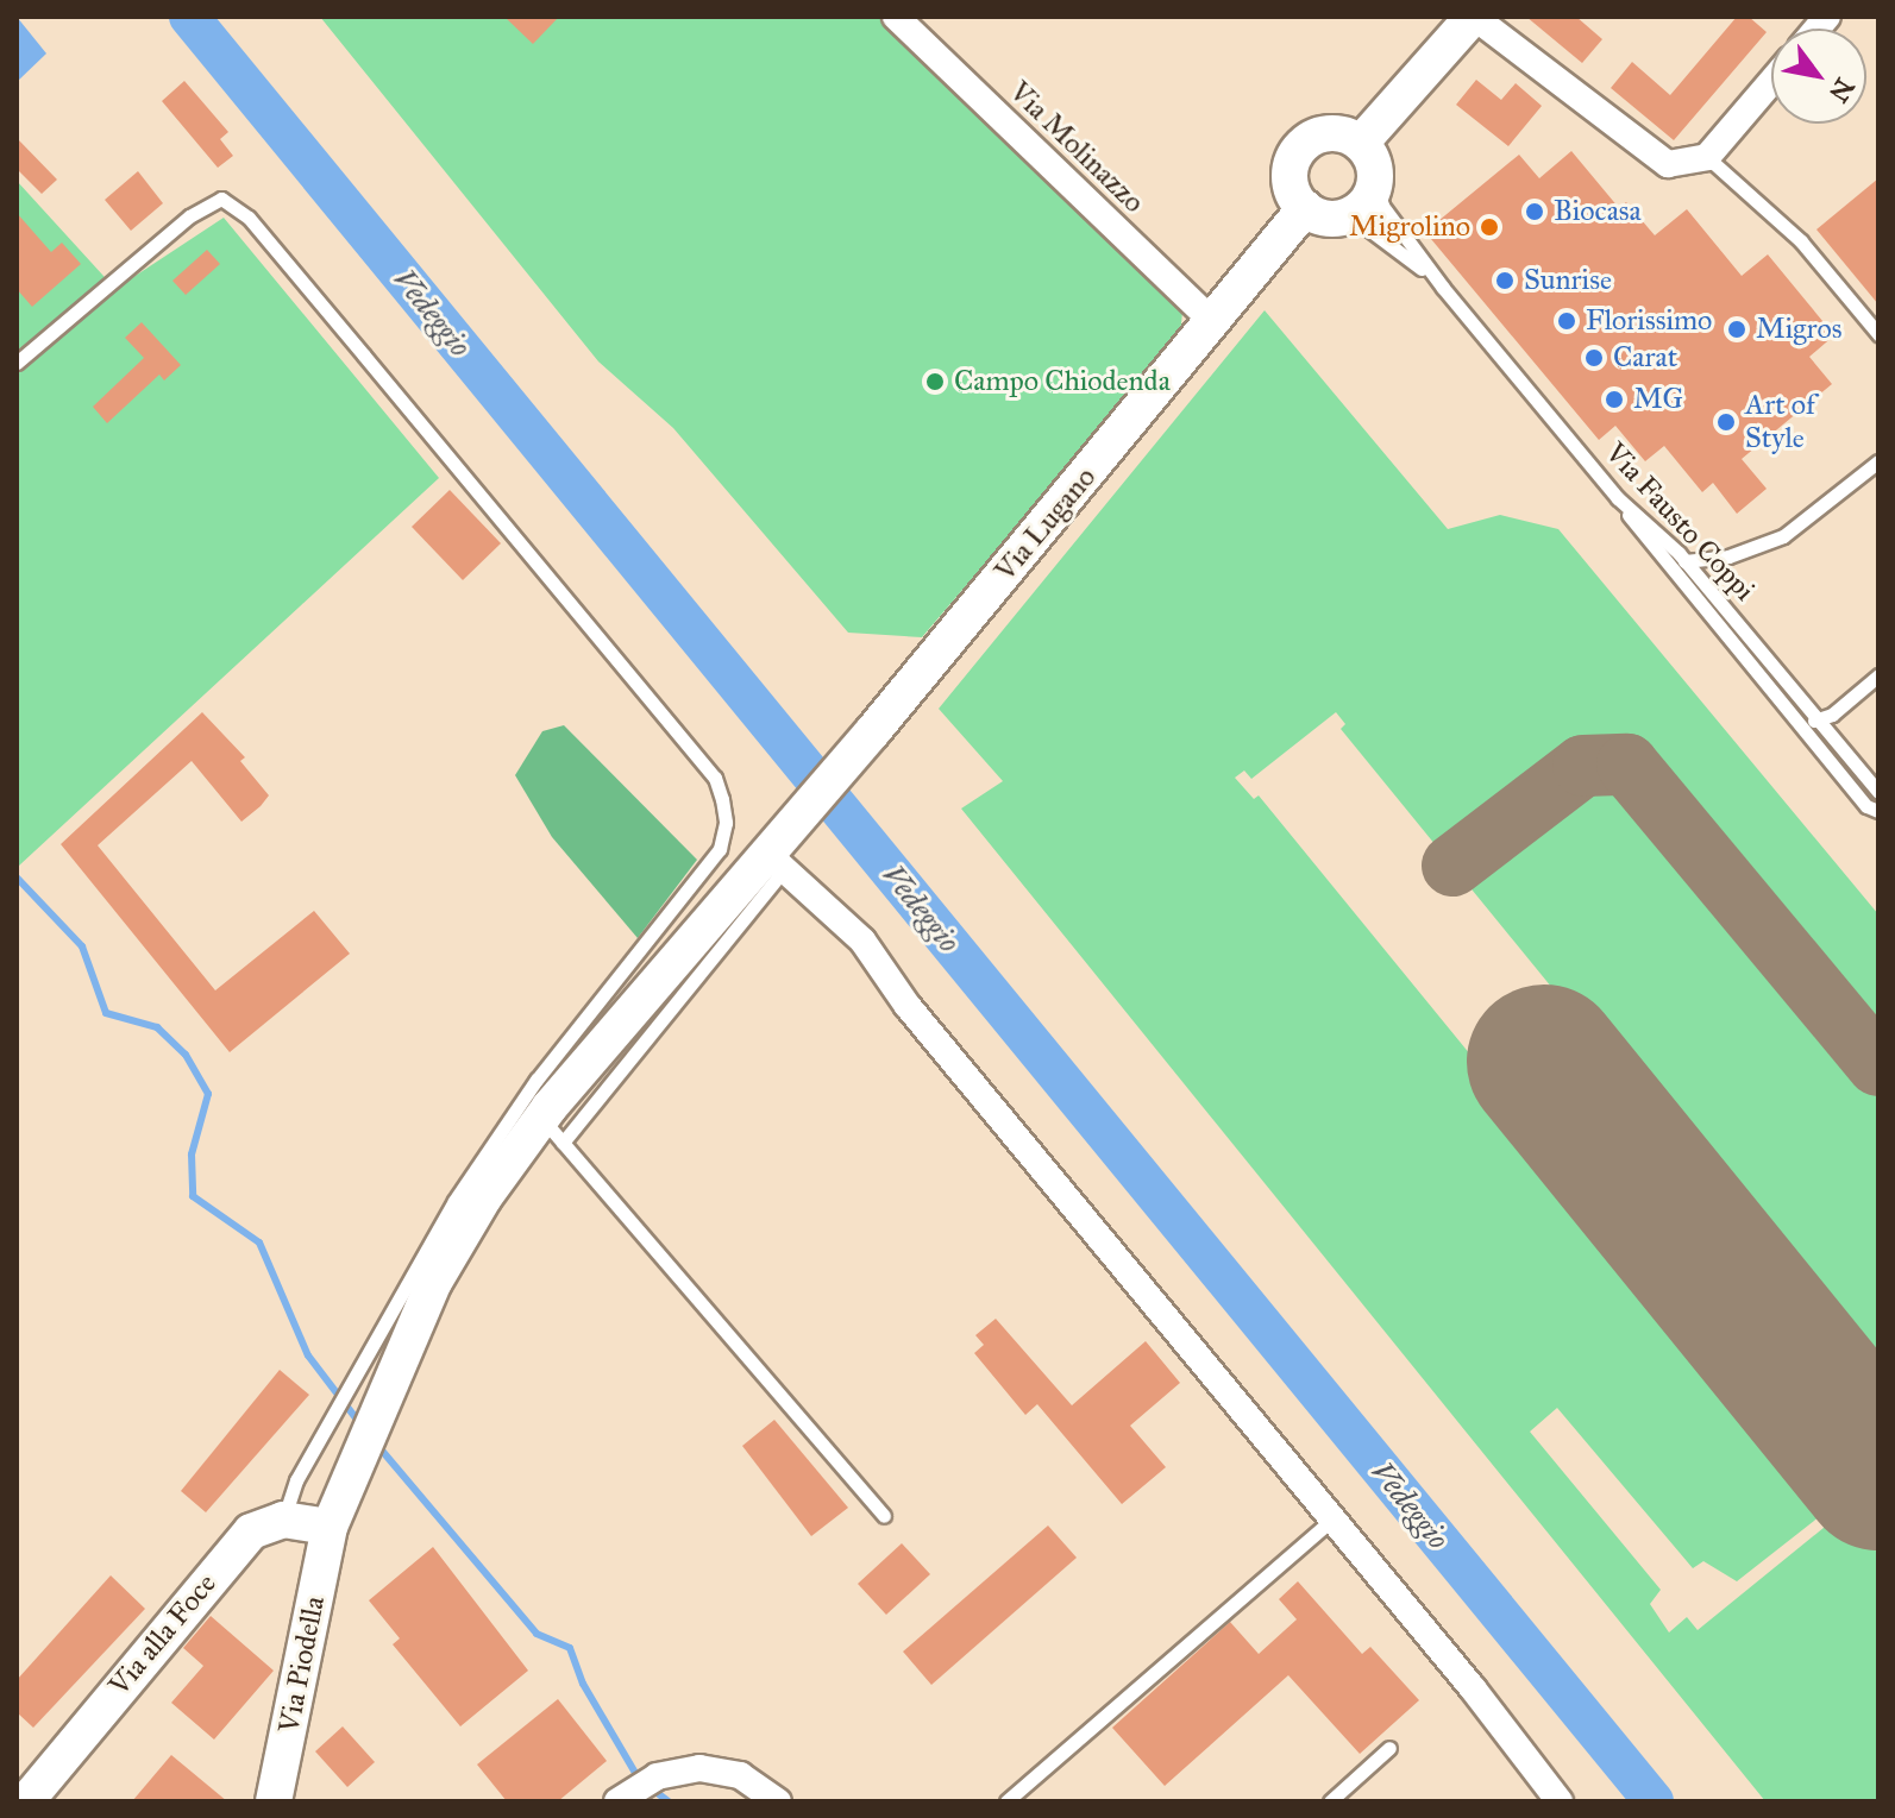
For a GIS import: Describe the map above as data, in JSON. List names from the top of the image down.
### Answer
{
  "streets": {
    "main road": ["Via Lugano", "Via alla Foce", "Via Piodella"],
    "street": ["Via Molinazzo"],
    "lane": ["Via Fausto Coppi"]
  },
  "crossings": [
    ["Via Molinazzo", "Via Lugano"],
    ["Via Fausto Coppi", "Via Lugano"],
    ["Via Lugano", "Via Piodella"]
  ],
  "water": ["Vedeggio"],
  "places": [
    "Biocasa",
    "Migrolino",
    "Sunrise",
    "Florissimo",
    "Migros",
    "Carat",
    "Campo Chiodenda",
    "MG",
    "Art of Style"
  ],
  "north": "bottom right"
}
